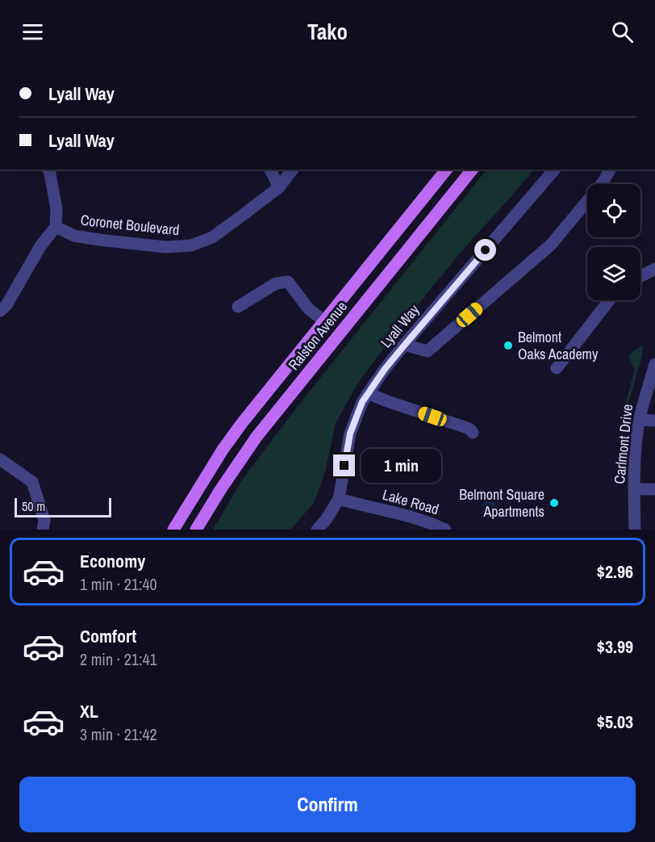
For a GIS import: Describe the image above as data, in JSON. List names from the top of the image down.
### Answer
{
  "streets": {
    "main road": ["Ralston Avenue"],
    "street": [
      "Coronet Boulevard",
      "Lyall Way",
      "Carlmont Drive",
      "Lake Road"
    ]
  },
  "crossings": [
    ["Lyall Way", "Lake Road"]
  ],
  "places": ["Belmont Oaks Academy", "Belmont Square Apartments"],
  "scale_bar": "50 m",
  "page": {
    "header": "Tako",
    "banner": ["Lyall Way", "Lyall Way"],
    "bubble": "1 min",
    "scale": "50 m",
    "list": [
      {
        "name": "Economy",
        "note": "1 min · 21:40",
        "value": "$2.96"
      },
      {
        "name": "Comfort",
        "note": "2 min · 21:41",
        "value": "$3.99"
      },
      {
        "name": "XL",
        "note": "3 min · 21:42",
        "value": "$5.03"
      }
    ],
    "buttons": "Confirm"
  }
}
